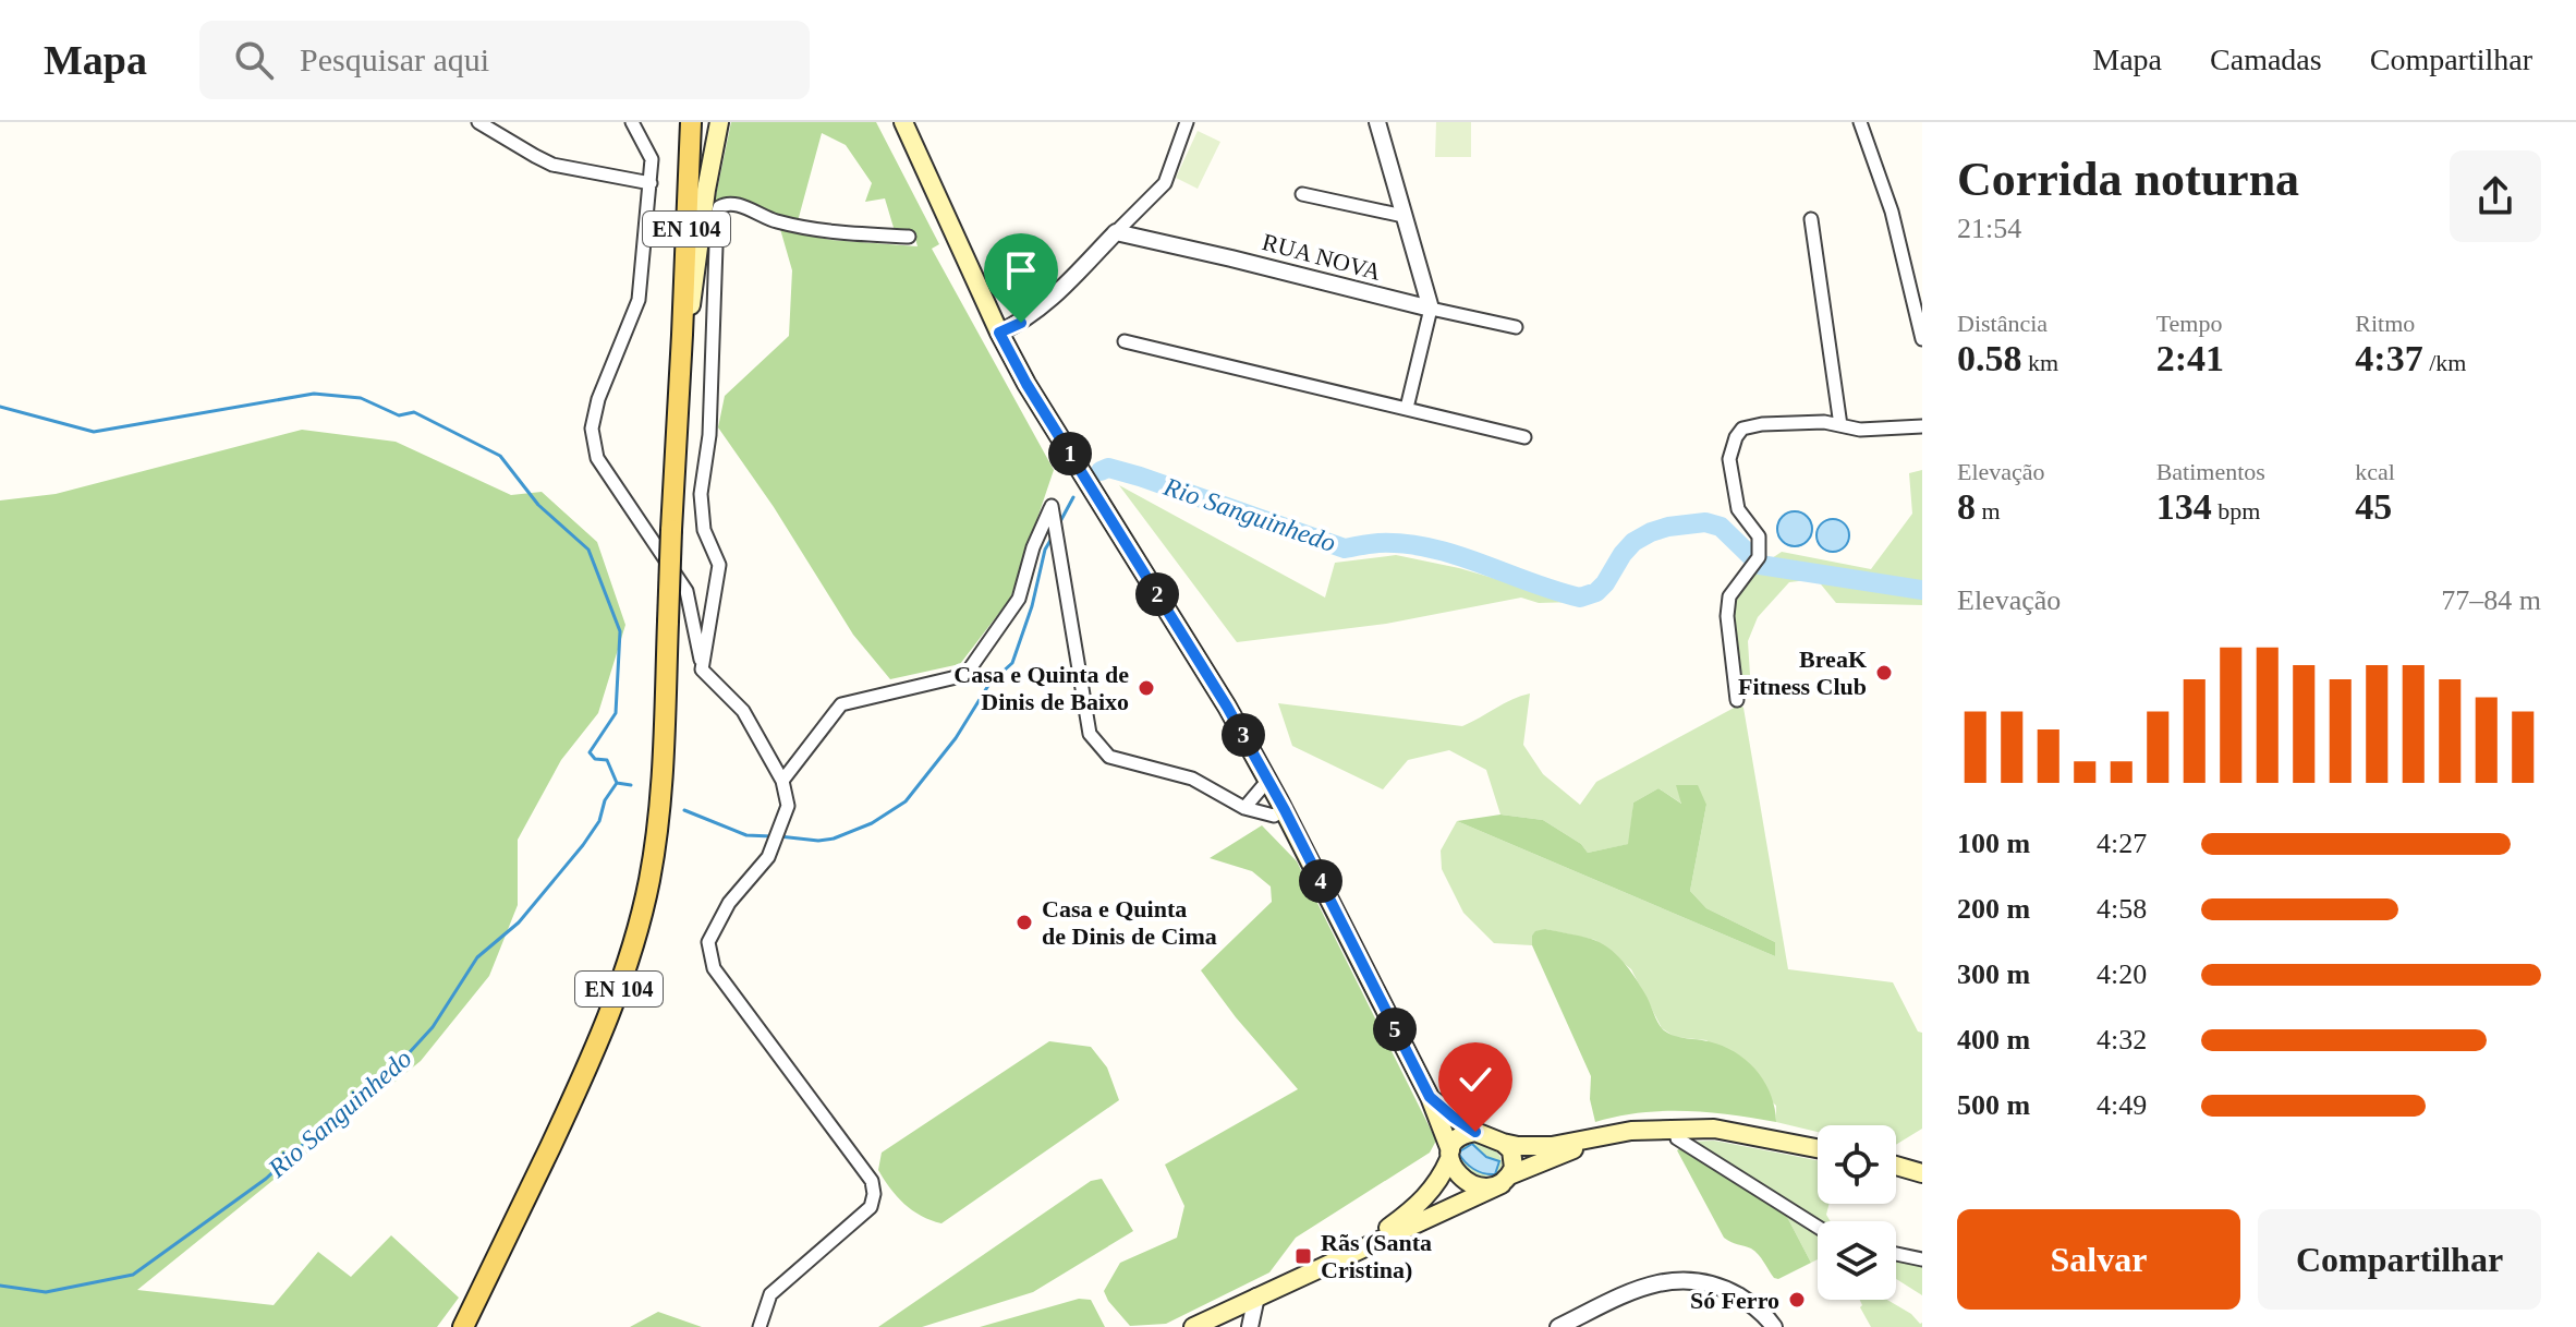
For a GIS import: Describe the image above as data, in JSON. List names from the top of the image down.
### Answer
{
  "streets": {
    "main road": ["EN 104"],
    "street": ["RUA NOVA"]
  },
  "water": ["Rio Sanguinhedo"],
  "places": {
    "other": [
      "BreaK Fitness Club",
      "Casa e Quinta de Dinis de Baixo",
      "Casa e Quinta de Dinis de Cima",
      "Só Ferro"
    ],
    "transit": ["Rãs (Santa Cristina)"]
  },
  "page": {
    "header": "Mapa",
    "search": "Pesquisar aqui",
    "nav": ["Mapa", "Camadas", "Compartilhar"],
    "heading": ["Corrida noturna", "21:54"],
    "stats": [
      ["Distância", "0.58 km"],
      ["Tempo", "2:41"],
      ["Ritmo", "4:37 /km"],
      ["Elevação", "8 m"],
      ["Batimentos", "134 bpm"],
      ["kcal", "45"]
    ],
    "pins": [
      "1",
      "2",
      "3",
      "4",
      "5"
    ],
    "chart": ["Elevação", "77–84 m"],
    "list": [
      {
        "name": "100 m",
        "note": "4:27"
      },
      {
        "name": "200 m",
        "note": "4:58"
      },
      {
        "name": "300 m",
        "note": "4:20"
      },
      {
        "name": "400 m",
        "note": "4:32"
      },
      {
        "name": "500 m",
        "note": "4:49"
      }
    ],
    "buttons": ["Salvar", "Compartilhar"]
  }
}
